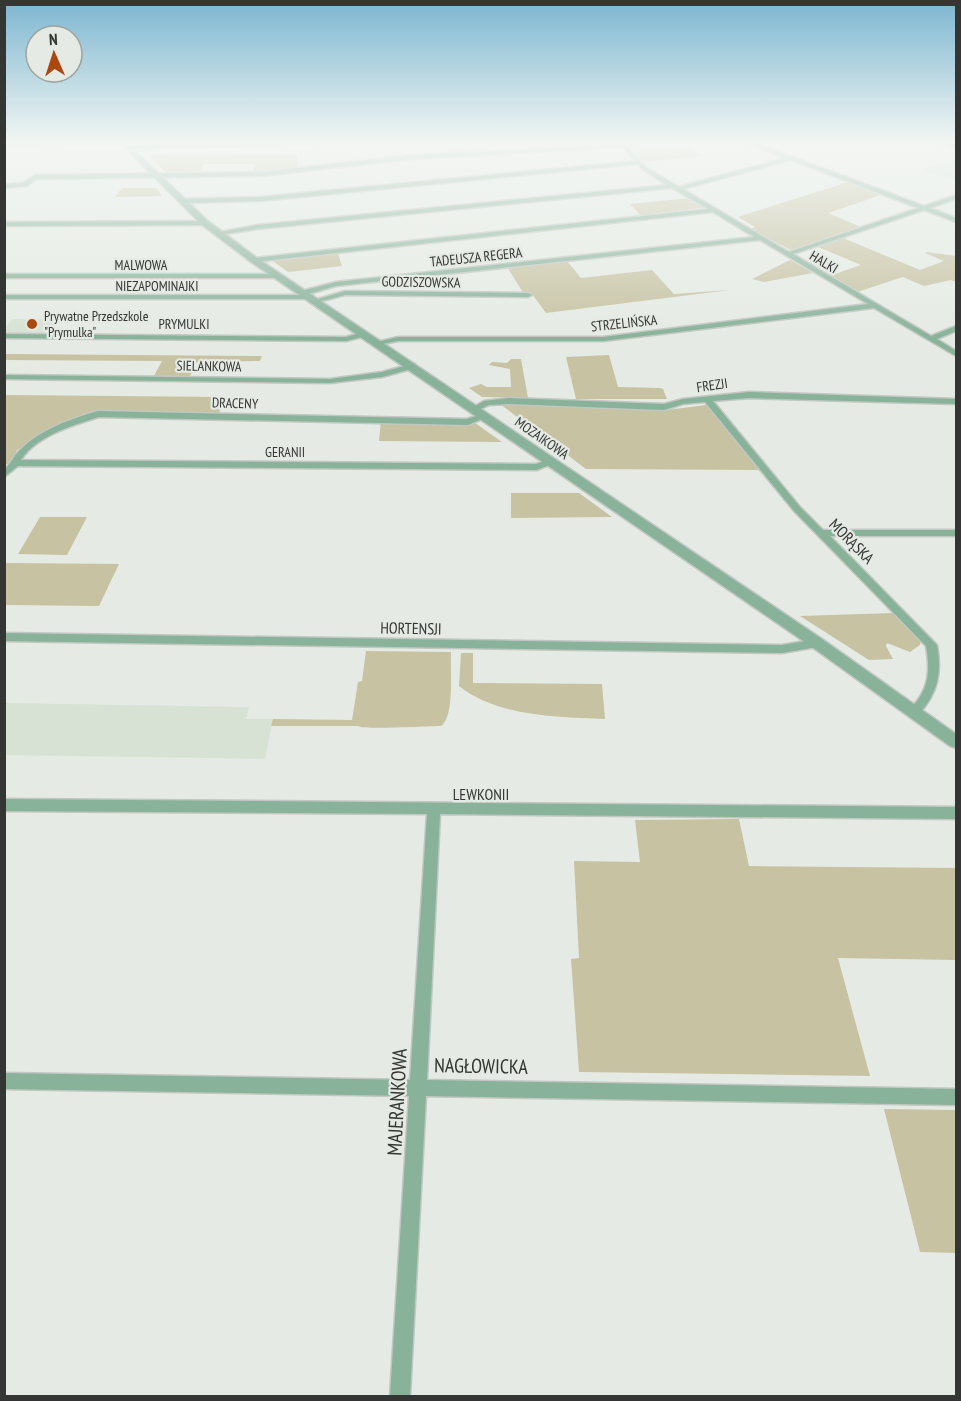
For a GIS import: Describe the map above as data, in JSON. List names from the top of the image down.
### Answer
{
  "streets": {
    "street": [
      "TADEUSZA REGERA",
      "HALKI",
      "MALWOWA",
      "GODZISZOWSKA",
      "NIEZAPOMINAJKI",
      "STRZELIŃSKA",
      "PRYMULKI",
      "SIELANKOWA",
      "FREZJI",
      "DRACENY",
      "MOZAIKOWA",
      "GERANII",
      "MORĄSKA",
      "HORTENSJI",
      "LEWKONII",
      "NAGŁOWICKA",
      "MAJERANKOWA"
    ]
  },
  "crossings": [
    ["TADEUSZA REGERA", "HALKI"],
    ["TADEUSZA REGERA", "GODZISZOWSKA"],
    ["TADEUSZA REGERA", "NIEZAPOMINAJKI"],
    ["TADEUSZA REGERA", "MOZAIKOWA"],
    ["HALKI", "STRZELIŃSKA"],
    ["MALWOWA", "MOZAIKOWA"],
    ["GODZISZOWSKA", "NIEZAPOMINAJKI"],
    ["GODZISZOWSKA", "MOZAIKOWA"],
    ["NIEZAPOMINAJKI", "MOZAIKOWA"],
    ["STRZELIŃSKA", "MOZAIKOWA"],
    ["PRYMULKI", "MOZAIKOWA"],
    ["SIELANKOWA", "MOZAIKOWA"],
    ["FREZJI", "MOZAIKOWA"],
    ["FREZJI", "MORĄSKA"],
    ["DRACENY", "MOZAIKOWA"],
    ["DRACENY", "GERANII"],
    ["MOZAIKOWA", "GERANII"],
    ["MOZAIKOWA", "MORĄSKA"],
    ["MOZAIKOWA", "HORTENSJI"],
    ["LEWKONII", "MAJERANKOWA"],
    ["NAGŁOWICKA", "MAJERANKOWA"]
  ],
  "places": ["Prywatne Przedszkole \"Prymulka\""],
  "north": "top"
}
